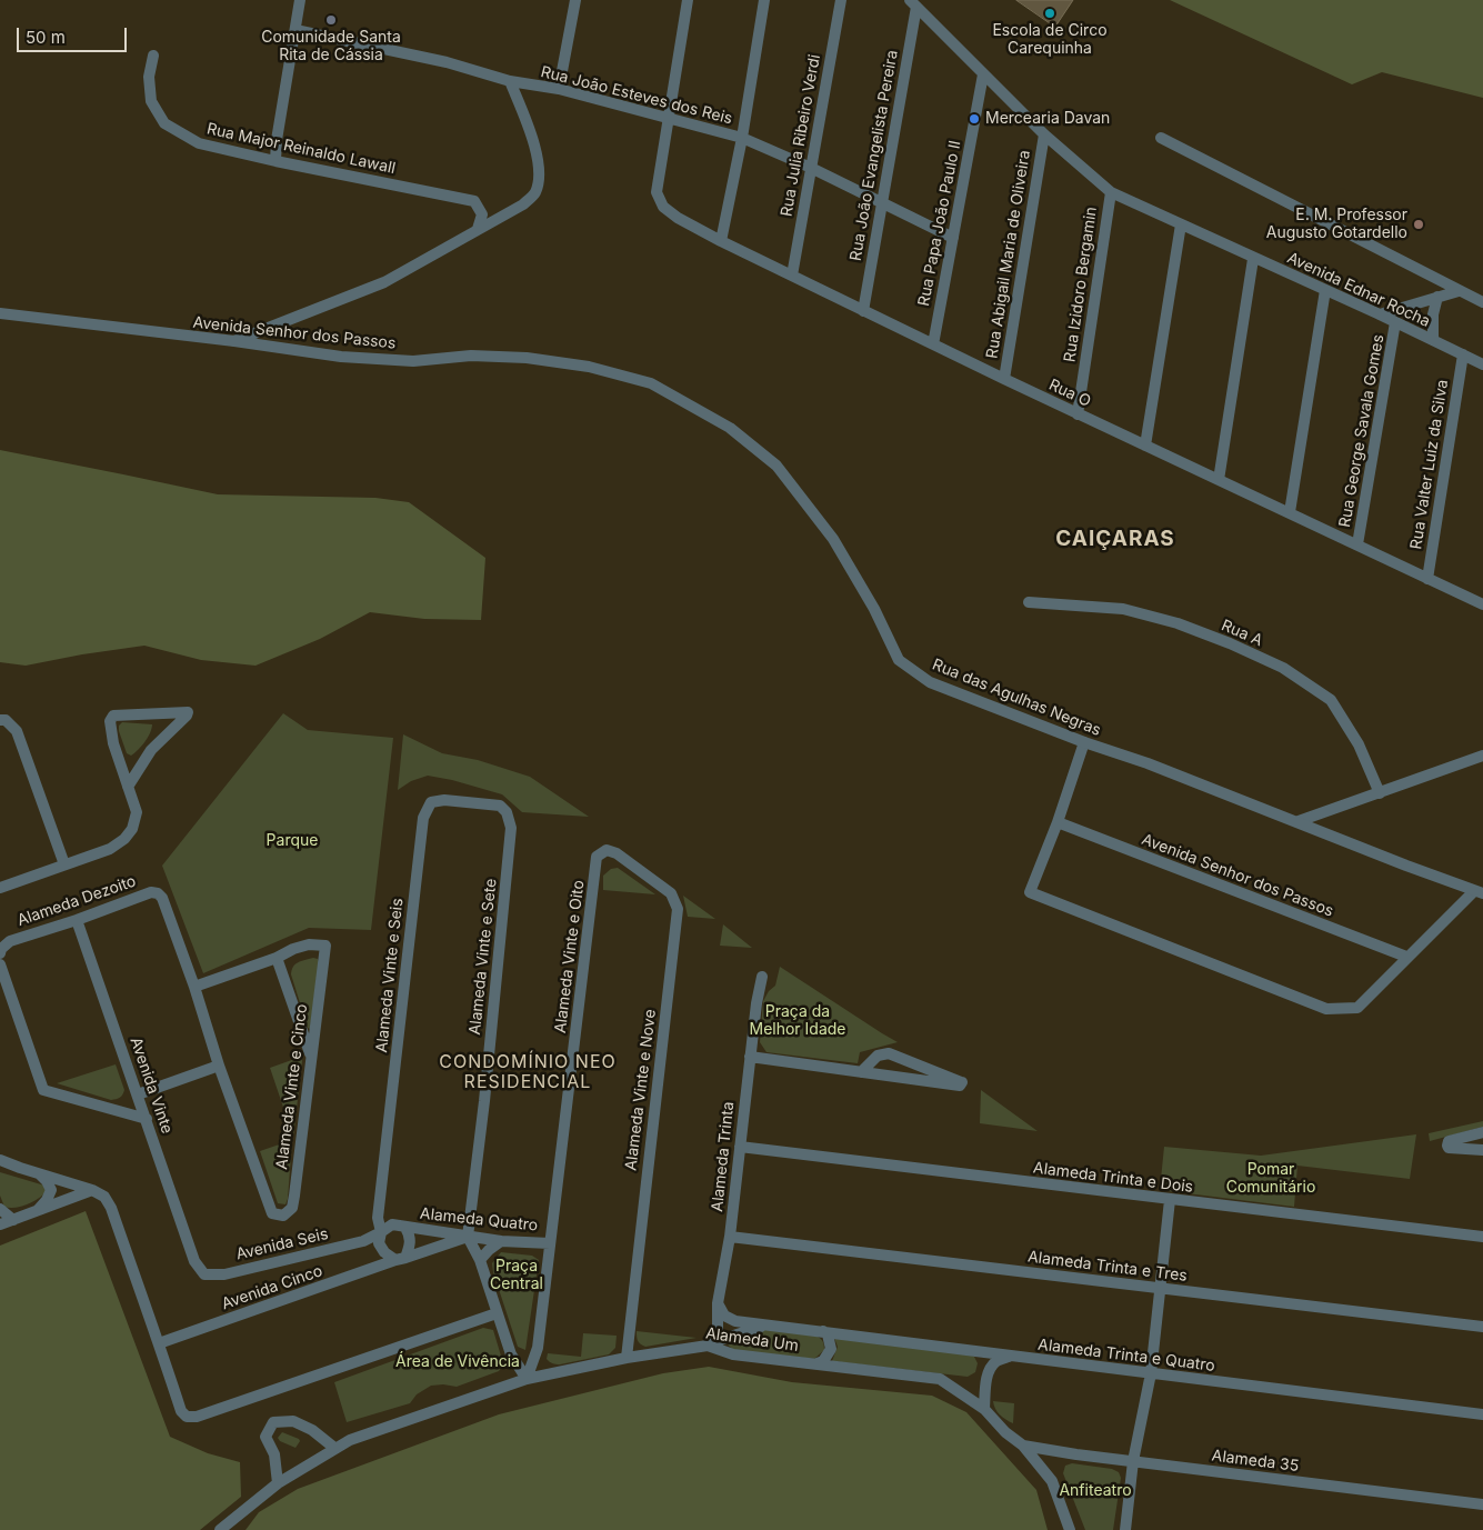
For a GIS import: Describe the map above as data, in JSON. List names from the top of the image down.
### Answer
{
  "streets": {
    "street": [
      "Rua João Esteves dos Reis",
      "Rua Julia Ribeiro Verdi",
      "Rua Major Reinaldo Lawall",
      "Rua João Evangelista Pereira",
      "Rua Papa João Paulo II",
      "Rua Abigail Maria de Oliveira",
      "Rua Izidoro Bergamin",
      "Avenida Ednar Rocha",
      "Avenida Senhor dos Passos",
      "Rua O",
      "Rua George Savala Gomes",
      "Rua Valter Luiz da Silva",
      "Rua A",
      "Rua das Agulhas Negras",
      "Alameda Dezoito",
      "Alameda Vinte e Sete",
      "Alameda Vinte e Oito",
      "Alameda Vinte e Seis",
      "Avenida Vinte",
      "Alameda Vinte e Cinco",
      "Alameda Vinte e Nove",
      "Alameda Trinta",
      "Alameda Trinta e Dois",
      "Alameda Quatro",
      "Avenida Seis",
      "Alameda Trinta e Tres",
      "Avenida Cinco",
      "Alameda Um",
      "Alameda Trinta e Quatro",
      "Alameda 35"
    ]
  },
  "crossings": [
    ["Rua João Esteves dos Reis", "Rua Julia Ribeiro Verdi"],
    ["Rua João Esteves dos Reis", "Rua João Evangelista Pereira"],
    ["Rua João Esteves dos Reis", "Rua Papa João Paulo II"],
    ["Rua João Esteves dos Reis", "Rua O"],
    ["Rua Julia Ribeiro Verdi", "Rua O"],
    ["Rua João Evangelista Pereira", "Avenida Ednar Rocha"],
    ["Rua João Evangelista Pereira", "Rua O"],
    ["Rua Papa João Paulo II", "Avenida Ednar Rocha"],
    ["Rua Papa João Paulo II", "Rua O"],
    ["Rua Abigail Maria de Oliveira", "Avenida Ednar Rocha"],
    ["Rua Abigail Maria de Oliveira", "Rua O"],
    ["Rua Izidoro Bergamin", "Avenida Ednar Rocha"],
    ["Rua Izidoro Bergamin", "Rua O"],
    ["Avenida Ednar Rocha", "Rua George Savala Gomes"],
    ["Avenida Ednar Rocha", "Rua Valter Luiz da Silva"],
    ["Avenida Senhor dos Passos", "Rua das Agulhas Negras"],
    ["Rua O", "Rua George Savala Gomes"],
    ["Rua O", "Rua Valter Luiz da Silva"],
    ["Alameda Dezoito", "Avenida Vinte"],
    ["Alameda Vinte e Sete", "Alameda Vinte e Seis"],
    ["Alameda Vinte e Sete", "Alameda Quatro"],
    ["Alameda Vinte e Sete", "Avenida Cinco"],
    ["Alameda Vinte e Oito", "Alameda Vinte e Nove"],
    ["Alameda Vinte e Oito", "Alameda Quatro"],
    ["Alameda Vinte e Oito", "Alameda Um"],
    ["Alameda Vinte e Seis", "Alameda Quatro"],
    ["Alameda Vinte e Seis", "Avenida Seis"],
    ["Alameda Vinte e Seis", "Avenida Cinco"],
    ["Avenida Vinte", "Avenida Seis"],
    ["Alameda Vinte e Nove", "Alameda Um"],
    ["Alameda Trinta", "Alameda Trinta e Dois"],
    ["Alameda Trinta", "Alameda Trinta e Tres"],
    ["Alameda Trinta", "Alameda Um"],
    ["Alameda Trinta", "Alameda Trinta e Quatro"],
    ["Alameda Quatro", "Avenida Seis"],
    ["Alameda Quatro", "Avenida Cinco"],
    ["Avenida Seis", "Avenida Cinco"],
    ["Alameda Um", "Alameda Trinta e Quatro"],
    ["Alameda Um", "Alameda 35"]
  ],
  "districts": ["CAIÇARAS", "CONDOMÍNIO NEO RESIDENCIAL"],
  "parks": [
    "Parque",
    "Praça da Melhor Idade",
    "Pomar Comunitário",
    "Praça Central",
    "Área de Vivência",
    "Anfiteatro"
  ],
  "places": [
    "Escola de Circo Carequinha",
    "Comunidade Santa Rita de Cássia",
    "Mercearia Davan",
    "E. M. Professor Augusto Gotardello"
  ],
  "scale_bar": "50 m"
}
